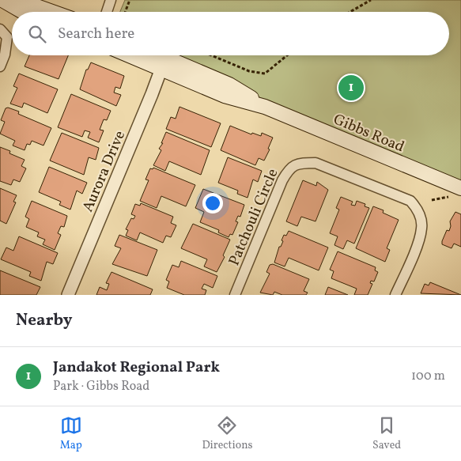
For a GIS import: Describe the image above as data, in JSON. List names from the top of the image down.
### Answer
{
  "streets": {
    "main road": ["Gibbs Road"],
    "street": ["Aurora Drive", "Patchouli Circle"]
  },
  "crossings": [
    ["Gibbs Road", "Aurora Drive"]
  ],
  "page": {
    "search": "Search here",
    "pins": "1",
    "heading": "Nearby",
    "list": [
      {
        "mark": "1",
        "name": "Jandakot Regional Park",
        "note": "Park · Gibbs Road",
        "value": "100 m"
      }
    ],
    "nav": ["Map", "Directions", "Saved"]
  }
}
